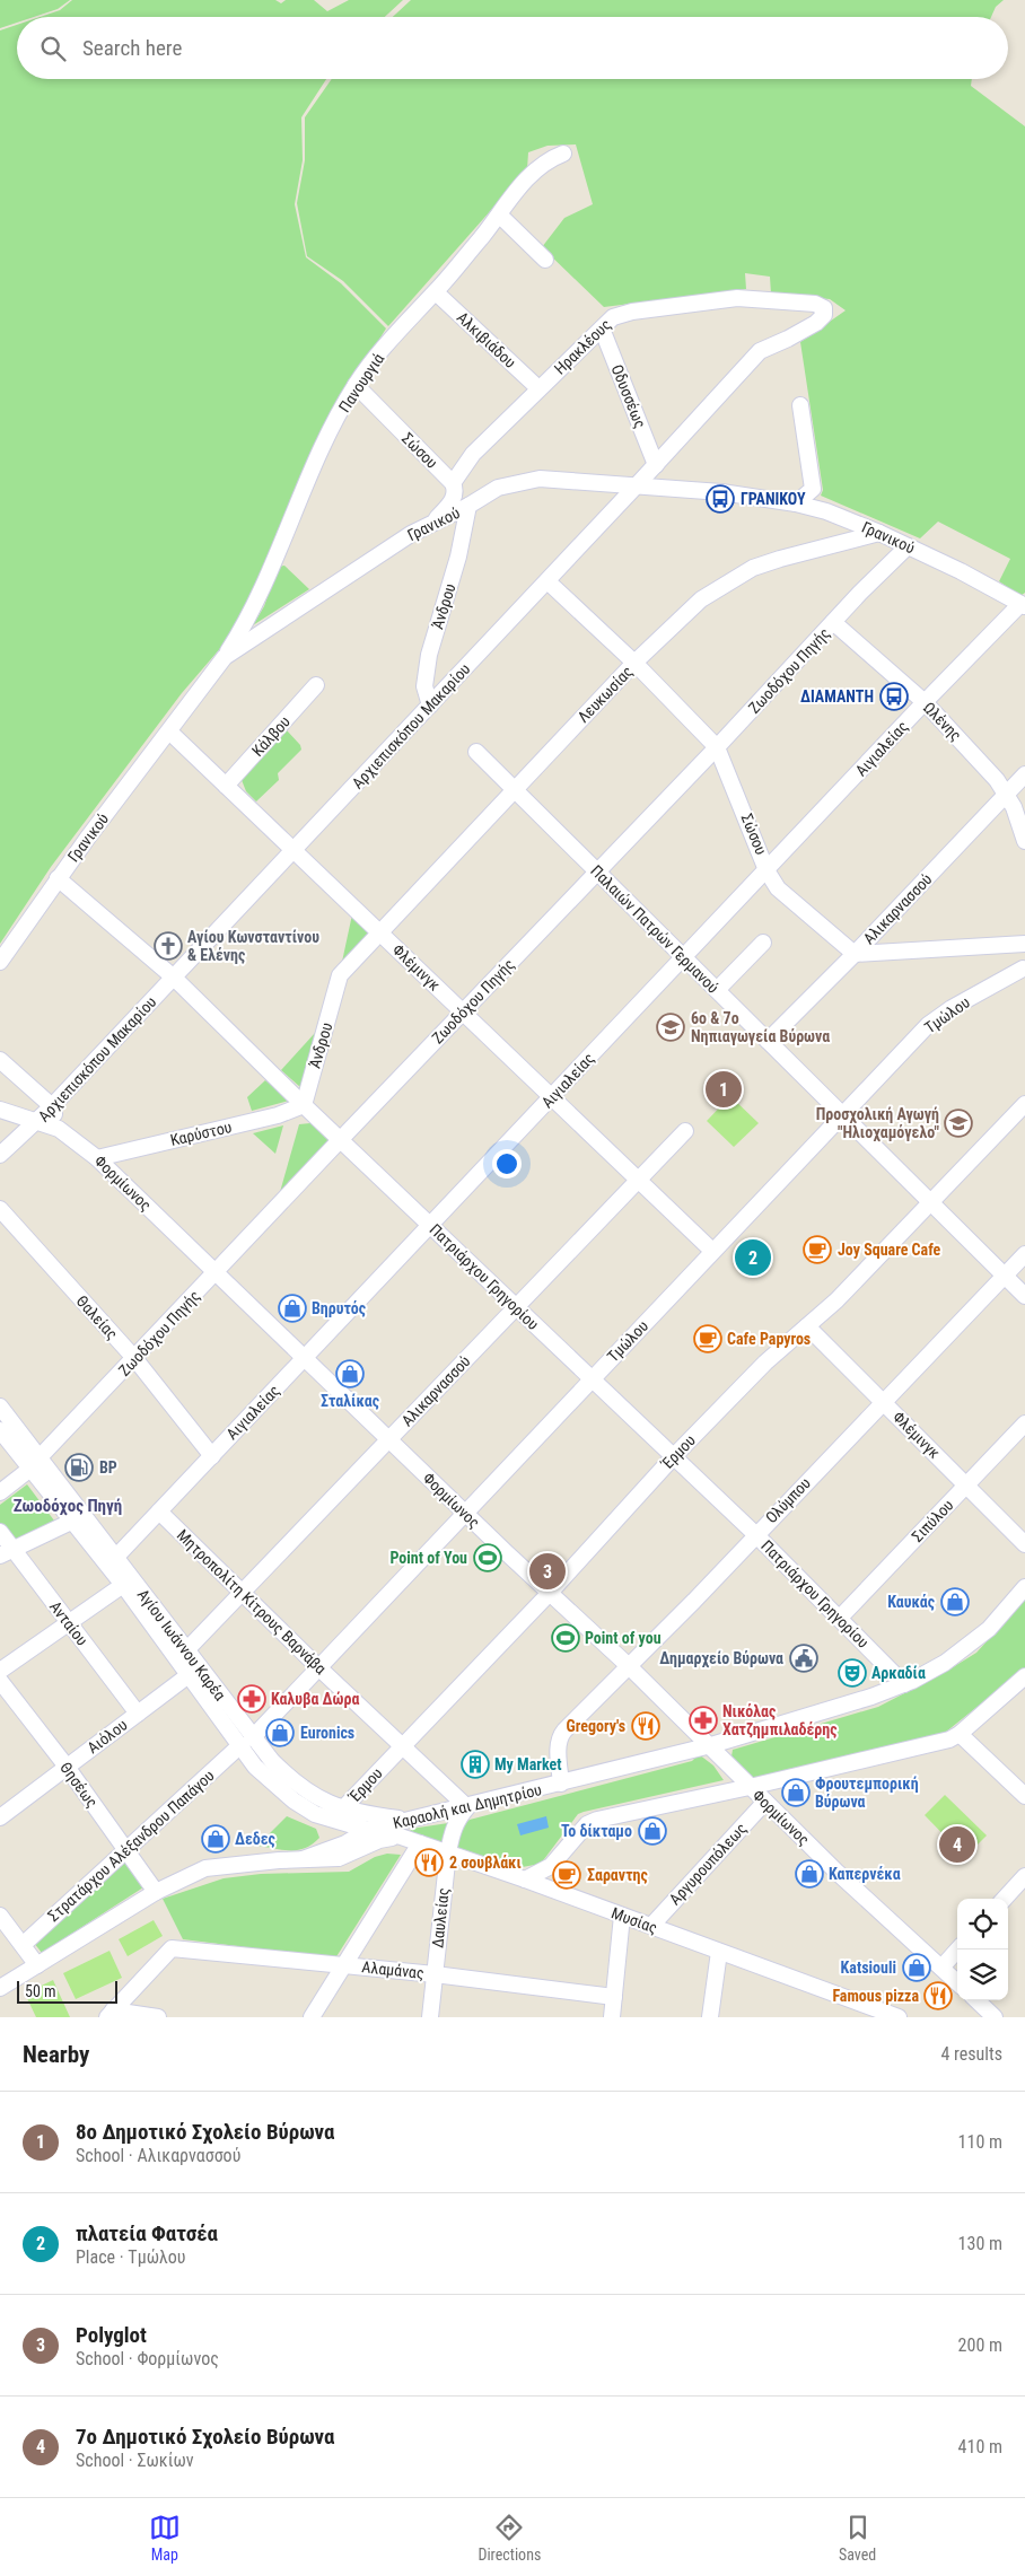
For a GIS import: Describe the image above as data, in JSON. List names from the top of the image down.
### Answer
{
  "streets": {
    "street": [
      "Αλκιβιάδου",
      "Ηρακλέους",
      "Πανουργιά",
      "Οδυσσέως",
      "Σώσου",
      "Γρανικού",
      "Άνδρου",
      "Ζωοδόχου Πηγής",
      "Λευκωσίας",
      "Ωλένης",
      "Αρχιεπισκόπου Μακαρίου",
      "Κάλβου",
      "Αιγιαλείας",
      "Αλικαρνασσού",
      "Παλαιών Πατρών Γερμανού",
      "Φλέμινγκ",
      "Τμώλου",
      "Καρύστου",
      "Φορμίωνος",
      "Πατριάρχου Γρηγορίου",
      "Θαλείας",
      "Έρμου",
      "Ολύμπου",
      "Σιπύλου",
      "Μητροπολίτη Κίτρους Βαρνάβα",
      "Ανταίου",
      "Αγίου Ιωάννου Καρέα",
      "Αιόλου",
      "Θησέως",
      "Καραολή και Δημητρίου",
      "Στρατάρχου Αλέξανδρου Παπάγου",
      "Αργυρουπόλεως",
      "Δαυλείας",
      "Μυσίας",
      "Αλαμάνας"
    ]
  },
  "crossings": [
    ["Αλκιβιάδου", "Ηρακλέους"],
    ["Αλκιβιάδου", "Πανουργιά"],
    ["Ηρακλέους", "Οδυσσέως"],
    ["Ηρακλέους", "Σώσου"],
    ["Ηρακλέους", "Αρχιεπισκόπου Μακαρίου"],
    ["Πανουργιά", "Σώσου"],
    ["Πανουργιά", "Γρανικού"],
    ["Οδυσσέως", "Αρχιεπισκόπου Μακαρίου"],
    ["Σώσου", "Ζωοδόχου Πηγής"],
    ["Σώσου", "Λευκωσίας"],
    ["Σώσου", "Αρχιεπισκόπου Μακαρίου"],
    ["Σώσου", "Αιγιαλείας"],
    ["Σώσου", "Αλικαρνασσού"],
    ["Γρανικού", "Άνδρου"],
    ["Γρανικού", "Ζωοδόχου Πηγής"],
    ["Γρανικού", "Λευκωσίας"],
    ["Γρανικού", "Αρχιεπισκόπου Μακαρίου"],
    ["Γρανικού", "Αιγιαλείας"],
    ["Γρανικού", "Φλέμινγκ"],
    ["Γρανικού", "Πατριάρχου Γρηγορίου"],
    ["Άνδρου", "Λευκωσίας"],
    ["Άνδρου", "Αρχιεπισκόπου Μακαρίου"],
    ["Άνδρου", "Φλέμινγκ"],
    ["Άνδρου", "Καρύστου"],
    ["Άνδρου", "Πατριάρχου Γρηγορίου"],
    ["Ζωοδόχου Πηγής", "Ωλένης"],
    ["Ζωοδόχου Πηγής", "Παλαιών Πατρών Γερμανού"],
    ["Ζωοδόχου Πηγής", "Φλέμινγκ"],
    ["Ζωοδόχου Πηγής", "Φορμίωνος"],
    ["Ζωοδόχου Πηγής", "Πατριάρχου Γρηγορίου"],
    ["Ζωοδόχου Πηγής", "Θαλείας"],
    ["Ζωοδόχου Πηγής", "Αγίου Ιωάννου Καρέα"],
    ["Λευκωσίας", "Παλαιών Πατρών Γερμανού"],
    ["Λευκωσίας", "Φλέμινγκ"],
    ["Ωλένης", "Αιγιαλείας"],
    ["Ωλένης", "Αλικαρνασσού"],
    ["Αρχιεπισκόπου Μακαρίου", "Φλέμινγκ"],
    ["Αρχιεπισκόπου Μακαρίου", "Φορμίωνος"],
    ["Αρχιεπισκόπου Μακαρίου", "Πατριάρχου Γρηγορίου"],
    ["Κάλβου", "Φλέμινγκ"],
    ["Αιγιαλείας", "Παλαιών Πατρών Γερμανού"],
    ["Αιγιαλείας", "Φλέμινγκ"],
    ["Αιγιαλείας", "Φορμίωνος"],
    ["Αιγιαλείας", "Πατριάρχου Γρηγορίου"],
    ["Αιγιαλείας", "Θαλείας"],
    ["Αιγιαλείας", "Μητροπολίτη Κίτρους Βαρνάβα"],
    ["Αιγιαλείας", "Αγίου Ιωάννου Καρέα"],
    ["Αλικαρνασσού", "Παλαιών Πατρών Γερμανού"],
    ["Αλικαρνασσού", "Φλέμινγκ"],
    ["Αλικαρνασσού", "Φορμίωνος"],
    ["Αλικαρνασσού", "Πατριάρχου Γρηγορίου"],
    ["Αλικαρνασσού", "Μητροπολίτη Κίτρους Βαρνάβα"],
    ["Αλικαρνασσού", "Αγίου Ιωάννου Καρέα"],
    ["Παλαιών Πατρών Γερμανού", "Τμώλου"],
    ["Παλαιών Πατρών Γερμανού", "Έρμου"],
    ["Παλαιών Πατρών Γερμανού", "Ολύμπου"],
    ["Φλέμινγκ", "Τμώλου"],
    ["Φλέμινγκ", "Έρμου"],
    ["Φλέμινγκ", "Ολύμπου"],
    ["Φλέμινγκ", "Σιπύλου"],
    ["Τμώλου", "Φορμίωνος"],
    ["Τμώλου", "Πατριάρχου Γρηγορίου"],
    ["Τμώλου", "Μητροπολίτη Κίτρους Βαρνάβα"],
    ["Τμώλου", "Αγίου Ιωάννου Καρέα"],
    ["Τμώλου", "Στρατάρχου Αλέξανδρου Παπάγου"],
    ["Καρύστου", "Φορμίωνος"],
    ["Καρύστου", "Πατριάρχου Γρηγορίου"],
    ["Φορμίωνος", "Έρμου"],
    ["Φορμίωνος", "Ολύμπου"],
    ["Φορμίωνος", "Καραολή και Δημητρίου"],
    ["Φορμίωνος", "Αργυρουπόλεως"],
    ["Πατριάρχου Γρηγορίου", "Έρμου"],
    ["Πατριάρχου Γρηγορίου", "Ολύμπου"],
    ["Πατριάρχου Γρηγορίου", "Σιπύλου"],
    ["Πατριάρχου Γρηγορίου", "Καραολή και Δημητρίου"],
    ["Έρμου", "Μητροπολίτη Κίτρους Βαρνάβα"],
    ["Έρμου", "Αγίου Ιωάννου Καρέα"],
    ["Ολύμπου", "Καραολή και Δημητρίου"],
    ["Μητροπολίτη Κίτρους Βαρνάβα", "Καραολή και Δημητρίου"],
    ["Μητροπολίτη Κίτρους Βαρνάβα", "Δαυλείας"],
    ["Ανταίου", "Αιόλου"],
    ["Αγίου Ιωάννου Καρέα", "Αιόλου"],
    ["Αγίου Ιωάννου Καρέα", "Καραολή και Δημητρίου"],
    ["Αγίου Ιωάννου Καρέα", "Στρατάρχου Αλέξανδρου Παπάγου"],
    ["Αγίου Ιωάννου Καρέα", "Μυσίας"],
    ["Αιόλου", "Θησέως"],
    ["Θησέως", "Στρατάρχου Αλέξανδρου Παπάγου"],
    ["Καραολή και Δημητρίου", "Δαυλείας"],
    ["Καραολή και Δημητρίου", "Μυσίας"],
    ["Αργυρουπόλεως", "Μυσίας"],
    ["Δαυλείας", "Μυσίας"],
    ["Δαυλείας", "Αλαμάνας"]
  ],
  "districts": ["Ζωοδόχος Πηγή"],
  "places": {
    "bus stop": ["ΓΡΑΝΙΚΟΥ", "ΔΙΑΜΑΝΤΗ"],
    "church": ["Αγίου Κωνσταντίνου & Ελένης"],
    "school or university": ["6ο & 7ο Νηπιαγωγεία Βύρωνα", "Προσχολική Αγωγή \"Ηλιοχαμόγελο\""],
    "cafe": ["Joy Square Cafe", "Cafe Papyros", "Σαραντης"],
    "shop": [
      "Βηρυτός",
      "Σταλίκας",
      "Καυκάς",
      "Euronics",
      "Φρουτεμπορική Βύρωνα",
      "Το δίκταμο",
      "Δεδες",
      "Καπερνέκα",
      "Katsiouli"
    ],
    "fuel station": ["BP"],
    "sports": ["Point of You", "Point of you"],
    "public building": ["Δημαρχείο Βύρωνα"],
    "theatre": ["Αρκαδία"],
    "pharmacy": ["Καλυβα Δώρα", "Νικόλας Χατζημπιλαδέρης"],
    "restaurant": ["Gregory's", "2 σουβλάκι", "Famous pizza"],
    "building": ["My Market"]
  },
  "scale_bar": "50 m",
  "page": {
    "search": "Search here",
    "pins": [
      "1",
      "2",
      "3",
      "4"
    ],
    "scale": "50 m",
    "heading": ["Nearby", "4 results"],
    "list": [
      {
        "mark": "1",
        "name": "8ο Δημοτικό Σχολείο Βύρωνα",
        "note": "School · Αλικαρνασσού",
        "value": "110 m"
      },
      {
        "mark": "2",
        "name": "πλατεία Φατσέα",
        "note": "Place · Τμώλου",
        "value": "130 m"
      },
      {
        "mark": "3",
        "name": "Polyglot",
        "note": "School · Φορμίωνος",
        "value": "200 m"
      },
      {
        "mark": "4",
        "name": "7ο Δημοτικό Σχολείο Βύρωνα",
        "note": "School · Σωκίων",
        "value": "410 m"
      }
    ],
    "nav": ["Map", "Directions", "Saved"]
  }
}
